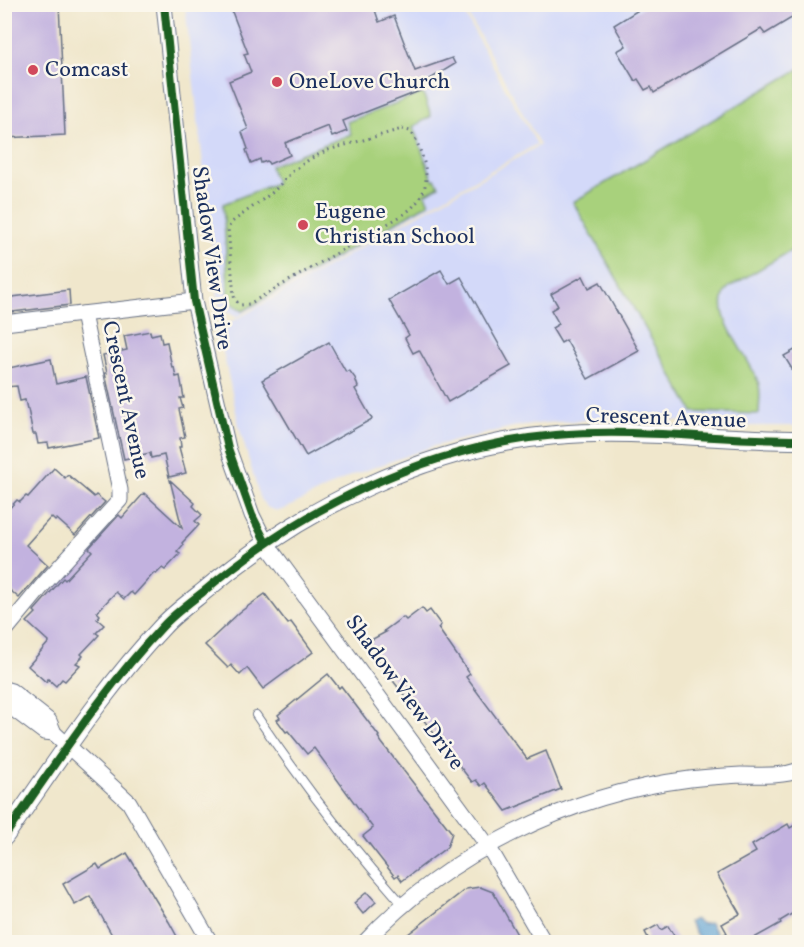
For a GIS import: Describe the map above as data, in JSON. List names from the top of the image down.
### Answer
{
  "streets": {
    "street": ["Shadow View Drive", "Crescent Avenue"]
  },
  "crossings": [
    ["Shadow View Drive", "Crescent Avenue"]
  ],
  "places": ["Comcast", "OneLove Church", "Eugene Christian School"]
}
